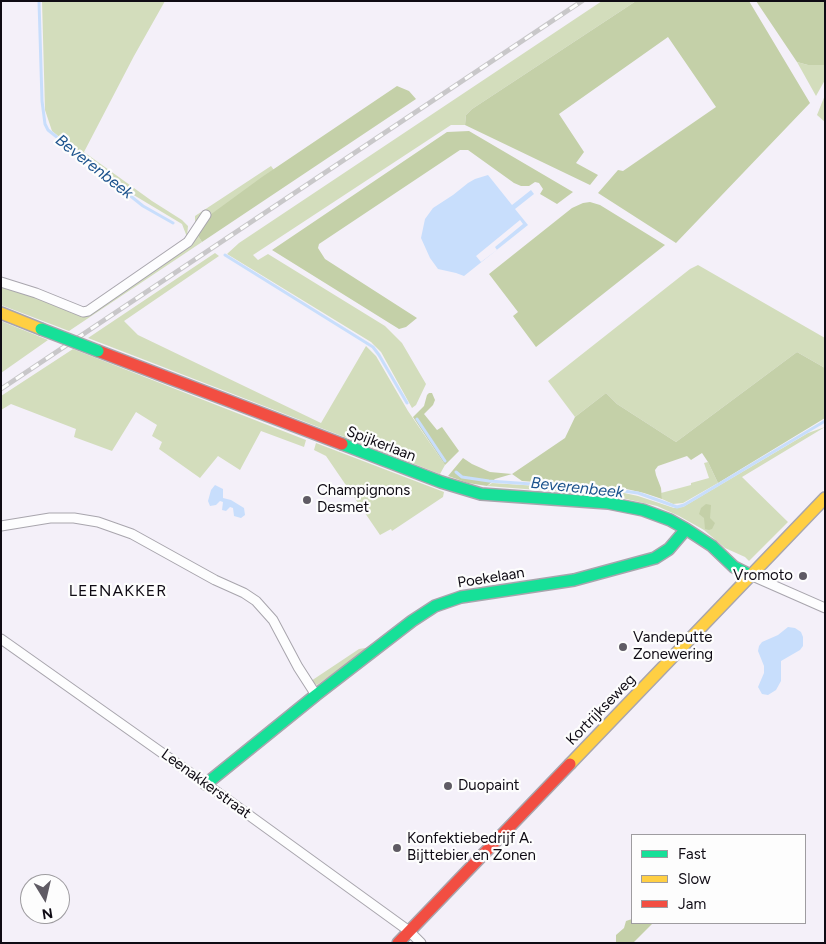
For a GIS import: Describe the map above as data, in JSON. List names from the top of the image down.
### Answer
{
  "streets": {
    "street": [
      "Spijkerlaan",
      "Poekelaan",
      "Kortrijkseweg",
      "Leenakkerstraat"
    ]
  },
  "crossings": [
    ["Spijkerlaan", "Poekelaan"],
    ["Spijkerlaan", "Kortrijkseweg"],
    ["Poekelaan", "Leenakkerstraat"],
    ["Kortrijkseweg", "Leenakkerstraat"]
  ],
  "districts": ["LEENAKKER"],
  "water": ["Beverenbeek"],
  "places": [
    "Champignons Desmet",
    "Vromoto",
    "Vandeputte Zonewering",
    "Duopaint",
    "Konfektiebedrijf A. Bijttebier en Zonen"
  ],
  "legend": ["Fast", "Slow", "Jam"],
  "north": "bottom"
}
